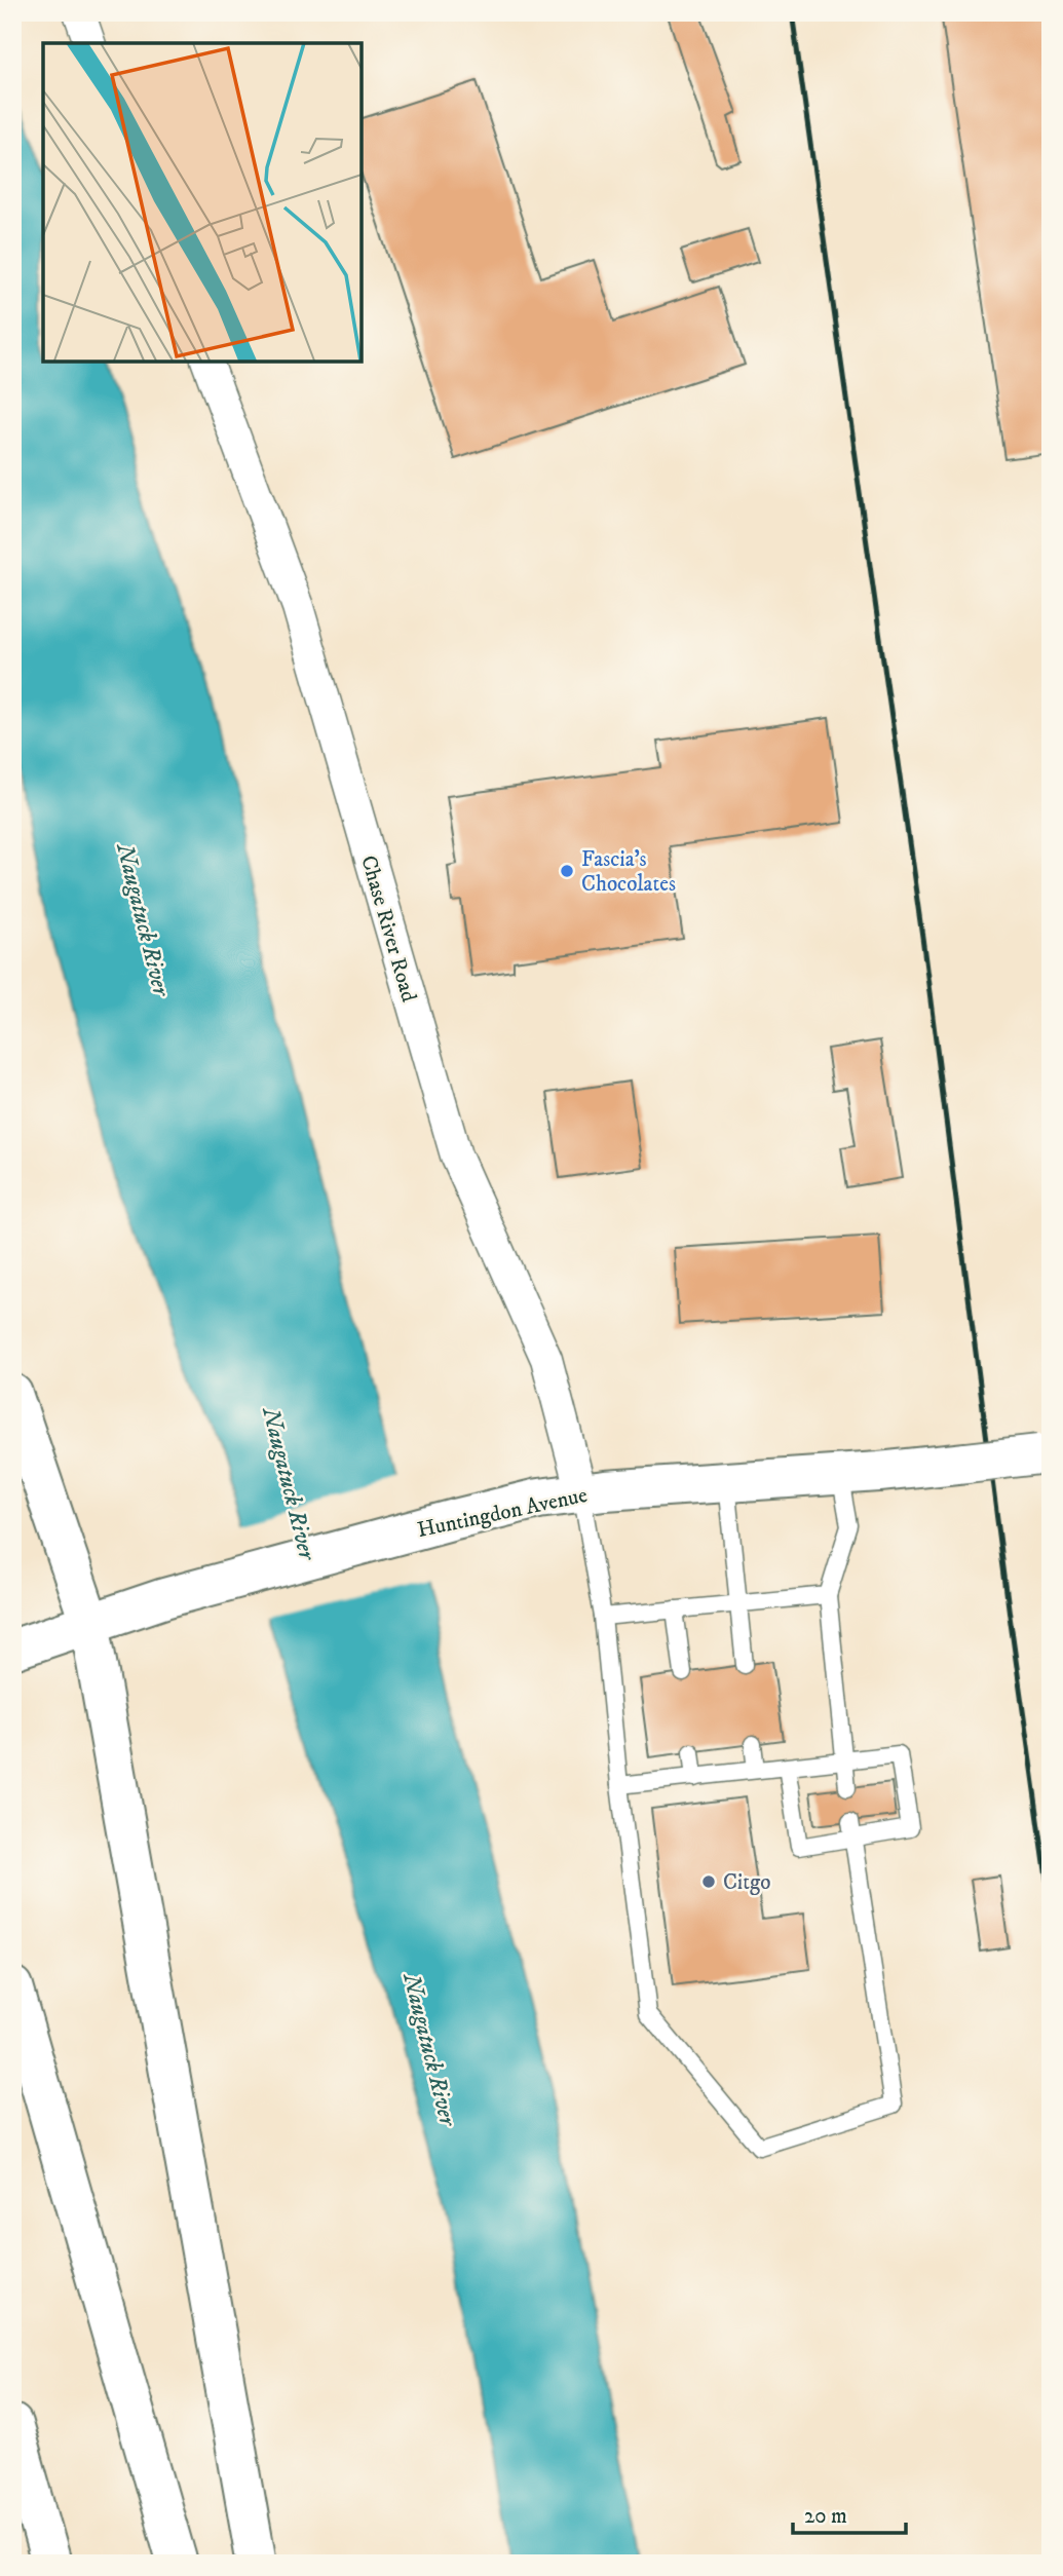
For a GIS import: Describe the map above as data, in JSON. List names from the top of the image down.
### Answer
{
  "streets": {
    "main road": ["Huntingdon Avenue"],
    "street": ["Chase River Road"]
  },
  "crossings": [
    ["Chase River Road", "Huntingdon Avenue"]
  ],
  "water": ["Naugatuck River"],
  "places": ["Fascia's Chocolates", "Citgo"],
  "scale_bar": "20 m"
}
